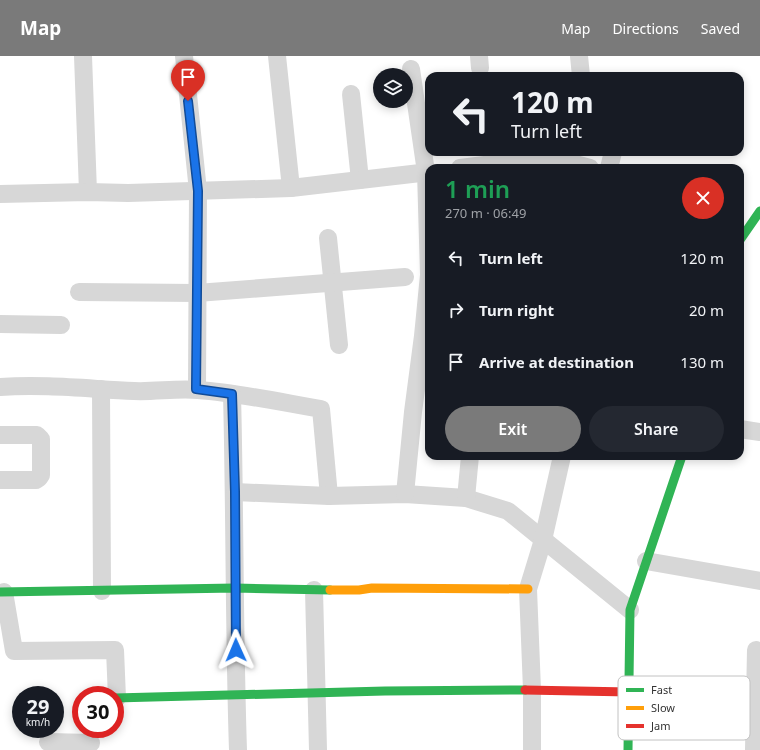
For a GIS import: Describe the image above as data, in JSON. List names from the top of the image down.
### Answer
{
  "legend": ["Fast", "Slow", "Jam"],
  "page": {
    "header": "Map",
    "nav": ["Map", "Directions", "Saved"],
    "turn": ["120 m", "Turn left"],
    "heading": ["1 min", "270 m · 06:49"],
    "list": [
      {
        "name": "Turn left",
        "value": "120 m"
      },
      {
        "name": "Turn right",
        "value": "20 m"
      },
      {
        "name": "Arrive at destination",
        "value": "130 m"
      }
    ],
    "buttons": ["Exit", "Share"],
    "speed": "29 km/h",
    "limit": "30"
  }
}
